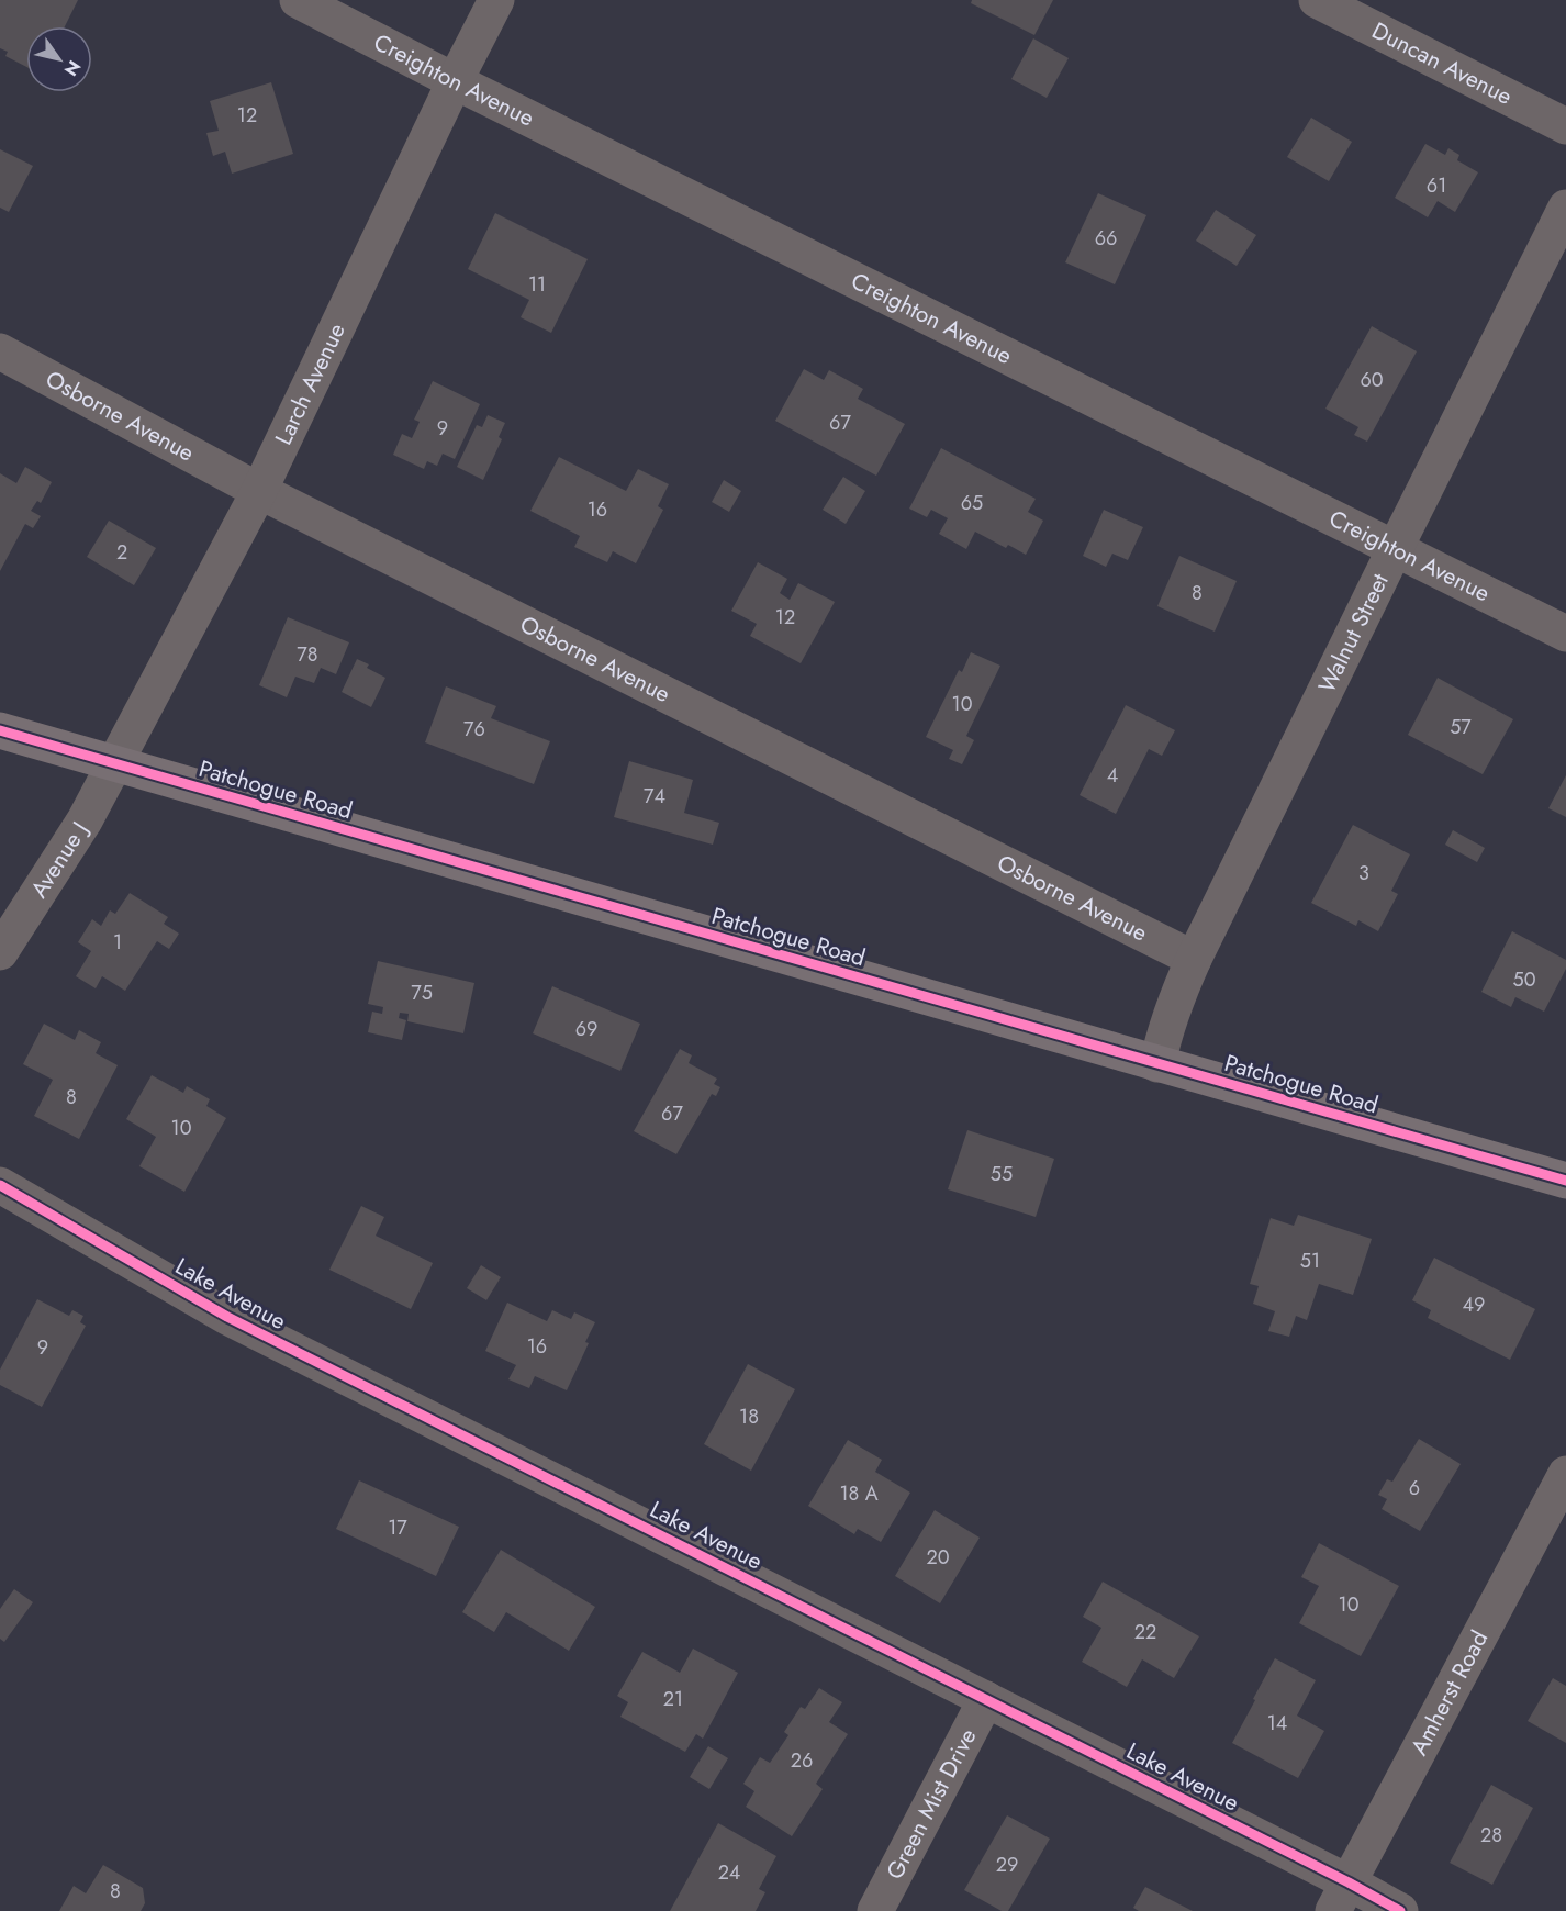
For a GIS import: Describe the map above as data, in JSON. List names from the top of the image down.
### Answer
{
  "streets": {
    "main road": ["Patchogue Road"],
    "street": [
      "Duncan Avenue",
      "Creighton Avenue",
      "Larch Avenue",
      "Osborne Avenue",
      "Walnut Street",
      "Avenue J",
      "Lake Avenue",
      "Amherst Road",
      "Green Mist Drive"
    ]
  },
  "crossings": [
    ["Creighton Avenue", "Larch Avenue"],
    ["Creighton Avenue", "Walnut Street"],
    ["Larch Avenue", "Osborne Avenue"],
    ["Larch Avenue", "Patchogue Road"],
    ["Larch Avenue", "Avenue J"],
    ["Osborne Avenue", "Walnut Street"],
    ["Walnut Street", "Patchogue Road"],
    ["Patchogue Road", "Avenue J"],
    ["Lake Avenue", "Amherst Road"],
    ["Lake Avenue", "Green Mist Drive"]
  ],
  "house_numbers": [
    "12",
    "61",
    "66",
    "11",
    "60",
    "67",
    "9",
    "65",
    "16",
    "2",
    "8",
    "12",
    "78",
    "10",
    "57",
    "76",
    "4",
    "74",
    "3",
    "1",
    "50",
    "75",
    "69",
    "8",
    "67",
    "10",
    "55",
    "51",
    "49",
    "16",
    "9",
    "18",
    "6",
    "18 A",
    "17",
    "20",
    "10",
    "22",
    "21",
    "14",
    "26",
    "28",
    "29",
    "24",
    "8"
  ],
  "north": "bottom right"
}
